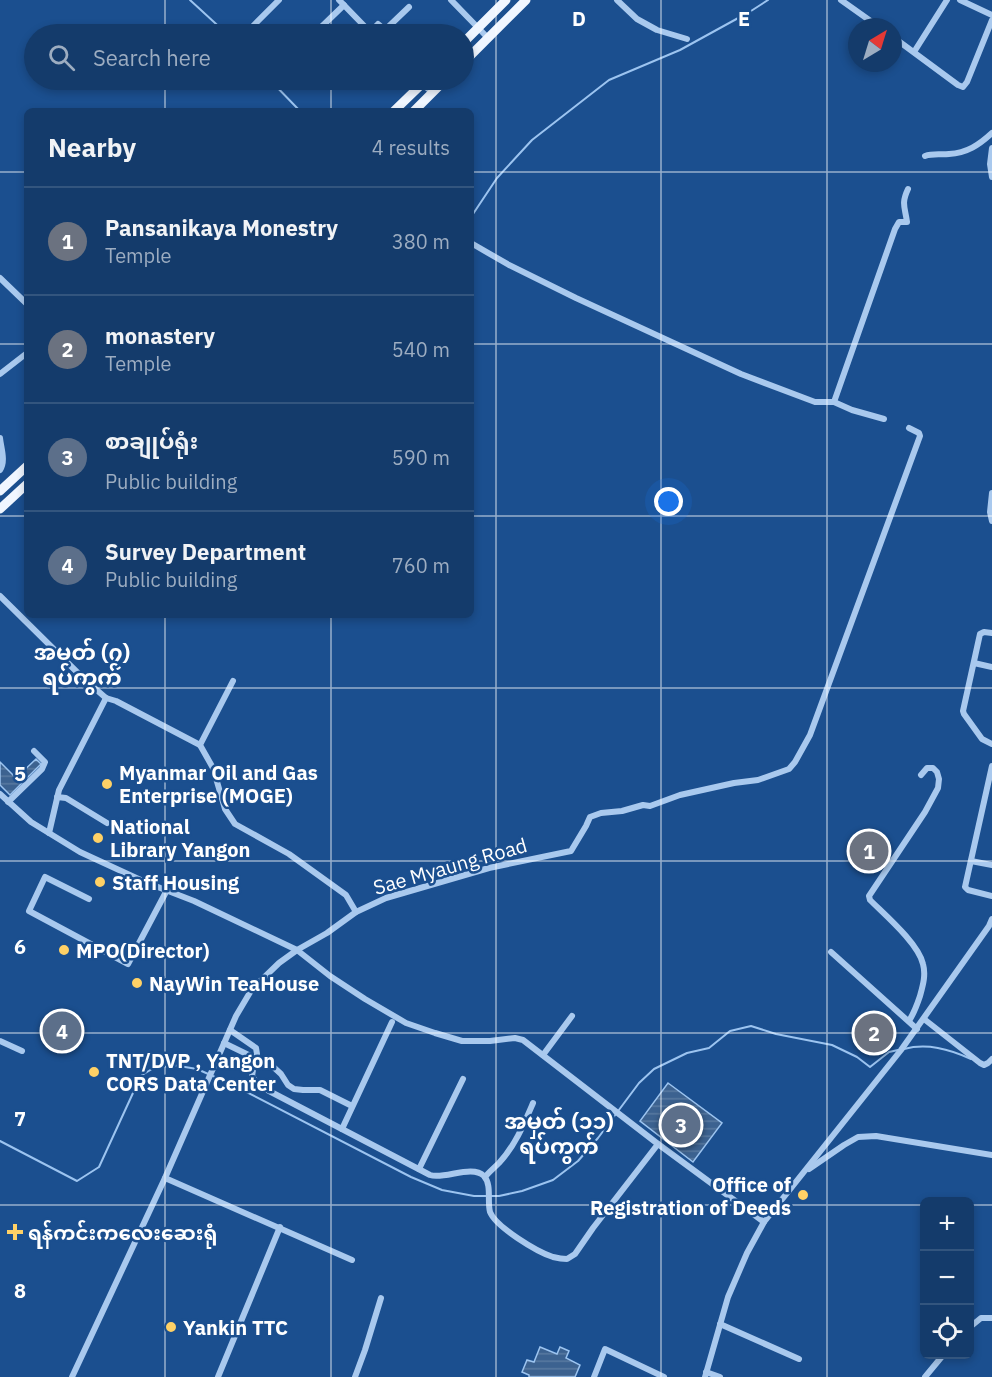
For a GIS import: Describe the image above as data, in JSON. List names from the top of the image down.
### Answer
{
  "streets": {
    "street": ["Sae Myaung Road"]
  },
  "districts": ["အမှတ် (၇) ရပ်ကွက်", "အမှတ် (၁၁) ရပ်ကွက်"],
  "places": {
    "other": [
      "Myanmar Oil and Gas Enterprise (MOGE)",
      "National Library Yangon",
      "Staff Housing",
      "MPO(Director)",
      "NayWin TeaHouse",
      "TNT/DVP , Yangon CORS Data Center",
      "Office of Registration of Deeds",
      "Yankin TTC"
    ],
    "health": ["ရန်ကင်းကလေးဆေးရုံ"]
  },
  "north": "top right",
  "page": {
    "search": "Search here",
    "heading": ["Nearby", "4 results"],
    "list": [
      {
        "mark": "1",
        "name": "Pansanikaya Monestry",
        "note": "Temple",
        "value": "380 m"
      },
      {
        "mark": "2",
        "name": "monastery",
        "note": "Temple",
        "value": "540 m"
      },
      {
        "mark": "3",
        "name": "စာချုပ်ရုံး",
        "note": "Public building",
        "value": "590 m"
      },
      {
        "mark": "4",
        "name": "Survey Department",
        "note": "Public building",
        "value": "760 m"
      }
    ],
    "pins": [
      "1",
      "4",
      "2",
      "3"
    ],
    "map_buttons": ["+", "−"]
  },
  "grid": {
    "columns": ["D", "E"],
    "rows": [
      "5",
      "6",
      "7",
      "8"
    ]
  }
}
